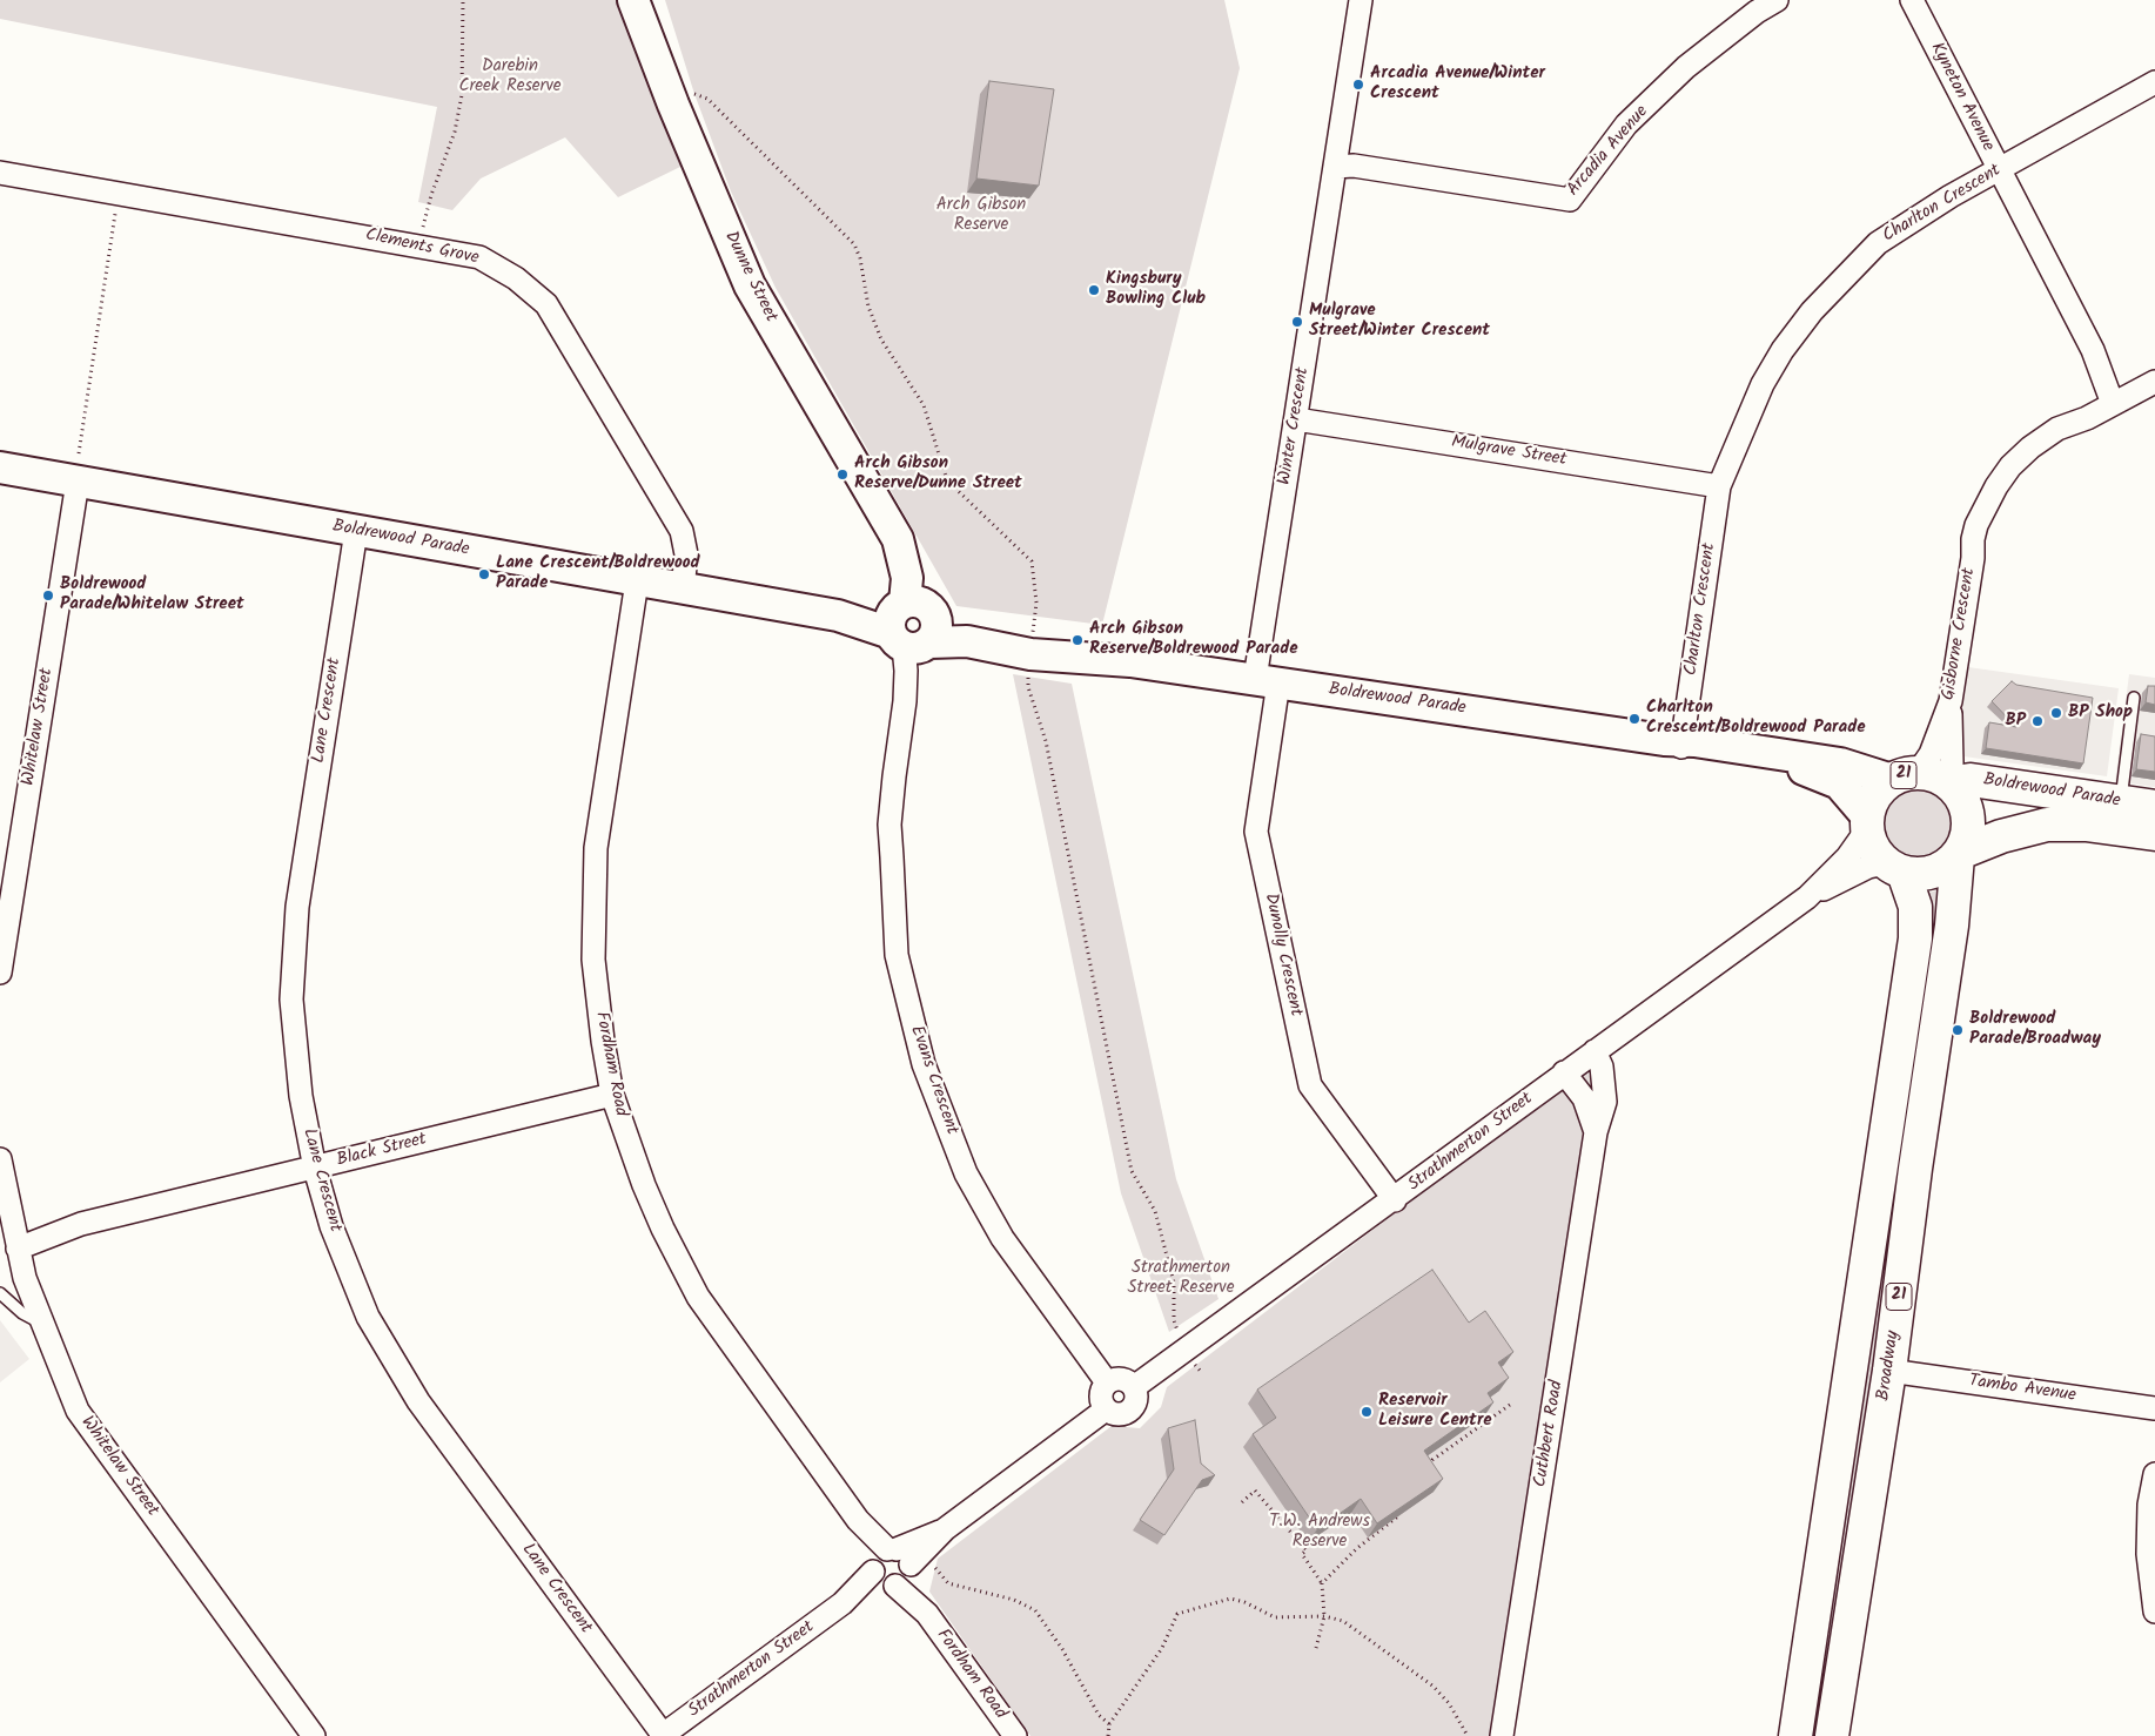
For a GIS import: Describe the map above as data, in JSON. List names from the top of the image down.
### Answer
{
  "streets": {
    "main road": [
      "Dunne Street",
      "Boldrewood Parade",
      "21",
      "Broadway"
    ],
    "street": [
      "Kyneton Avenue",
      "Arcadia Avenue",
      "Charlton Crescent",
      "Clements Grove",
      "Winter Crescent",
      "Mulgrave Street",
      "Gisborne Crescent",
      "Lane Crescent",
      "Whitelaw Street",
      "Dunolly Crescent",
      "Fordham Road",
      "Evans Crescent",
      "Strathmerton Street",
      "Black Street",
      "Tambo Avenue",
      "Cuthbert Road"
    ]
  },
  "crossings": [
    ["Kyneton Avenue", "Charlton Crescent"],
    ["Kyneton Avenue", "Gisborne Crescent"],
    ["Arcadia Avenue", "Winter Crescent"],
    ["Charlton Crescent", "Mulgrave Street"],
    ["Charlton Crescent", "Boldrewood Parade"],
    ["Clements Grove", "Boldrewood Parade"],
    ["Dunne Street", "Boldrewood Parade"],
    ["Dunne Street", "Evans Crescent"],
    ["Winter Crescent", "Mulgrave Street"],
    ["Winter Crescent", "Boldrewood Parade"],
    ["Winter Crescent", "Dunolly Crescent"],
    ["Boldrewood Parade", "Gisborne Crescent"],
    ["Boldrewood Parade", "Lane Crescent"],
    ["Boldrewood Parade", "Whitelaw Street"],
    ["Boldrewood Parade", "21"],
    ["Boldrewood Parade", "Dunolly Crescent"],
    ["Boldrewood Parade", "Fordham Road"],
    ["Boldrewood Parade", "Evans Crescent"],
    ["Boldrewood Parade", "Strathmerton Street"],
    ["Boldrewood Parade", "Broadway"],
    ["Gisborne Crescent", "21"],
    ["Gisborne Crescent", "Strathmerton Street"],
    ["Gisborne Crescent", "Broadway"],
    ["Lane Crescent", "Strathmerton Street"],
    ["Lane Crescent", "Black Street"],
    ["Whitelaw Street", "Black Street"],
    ["21", "Strathmerton Street"],
    ["21", "Broadway"],
    ["Dunolly Crescent", "Strathmerton Street"],
    ["Fordham Road", "Strathmerton Street"],
    ["Fordham Road", "Black Street"],
    ["Evans Crescent", "Strathmerton Street"],
    ["Strathmerton Street", "Broadway"],
    ["Strathmerton Street", "Cuthbert Road"],
    ["Broadway", "Tambo Avenue"]
  ],
  "parks": [
    "Darebin Creek Reserve",
    "Arch Gibson Reserve",
    "Strathmerton Street Reserve",
    "T.W. Andrews Reserve"
  ],
  "places": [
    "Arcadia Avenue/Winter Crescent",
    "Kingsbury Bowling Club",
    "Mulgrave Street/Winter Crescent",
    "Arch Gibson Reserve/Dunne Street",
    "Lane Crescent/Boldrewood Parade",
    "Boldrewood Parade/Whitelaw Street",
    "Arch Gibson Reserve/Boldrewood Parade",
    "BP Shop",
    "Charlton Crescent/Boldrewood Parade",
    "BP",
    "Boldrewood Parade/Broadway",
    "Reservoir Leisure Centre"
  ]
}
